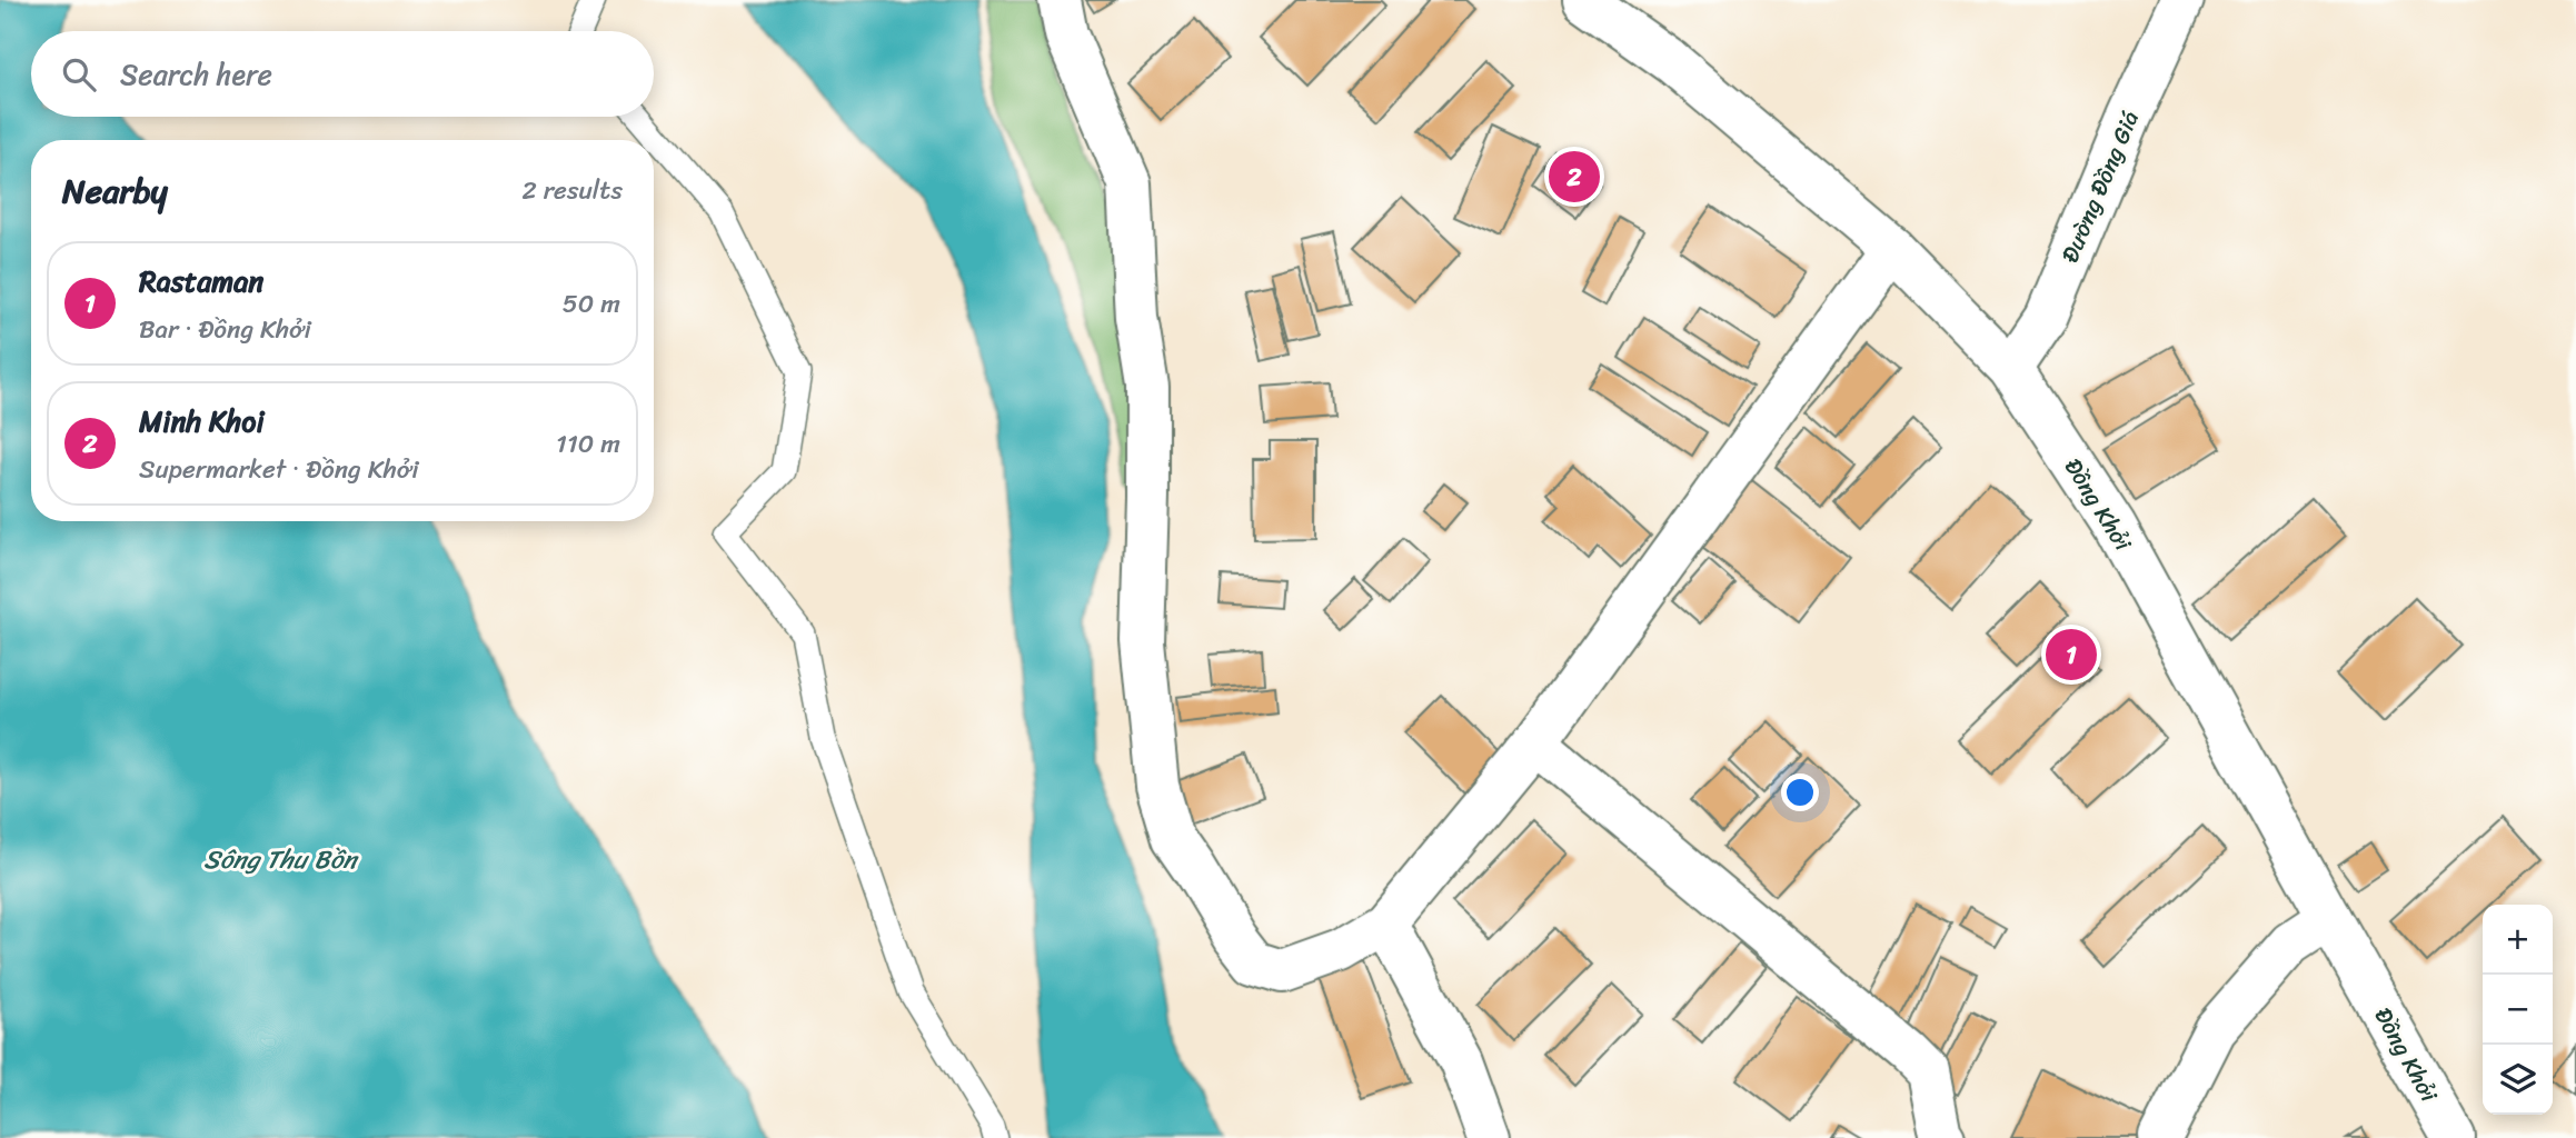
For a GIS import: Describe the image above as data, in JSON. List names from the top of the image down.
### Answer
{
  "streets": {
    "street": ["Đường Đồng Giá", "Đồng Khởi"]
  },
  "crossings": [
    ["Đường Đồng Giá", "Đồng Khởi"]
  ],
  "water": ["Sông Thu Bồn"],
  "page": {
    "search": "Search here",
    "heading": ["Nearby", "2 results"],
    "pins": ["2", "1"],
    "list": [
      {
        "mark": "1",
        "name": "Rastaman",
        "note": "Bar · Đồng Khởi",
        "value": "50 m"
      },
      {
        "mark": "2",
        "name": "Minh Khoi",
        "note": "Supermarket · Đồng Khởi",
        "value": "110 m"
      }
    ],
    "map_buttons": ["+", "−"]
  }
}
